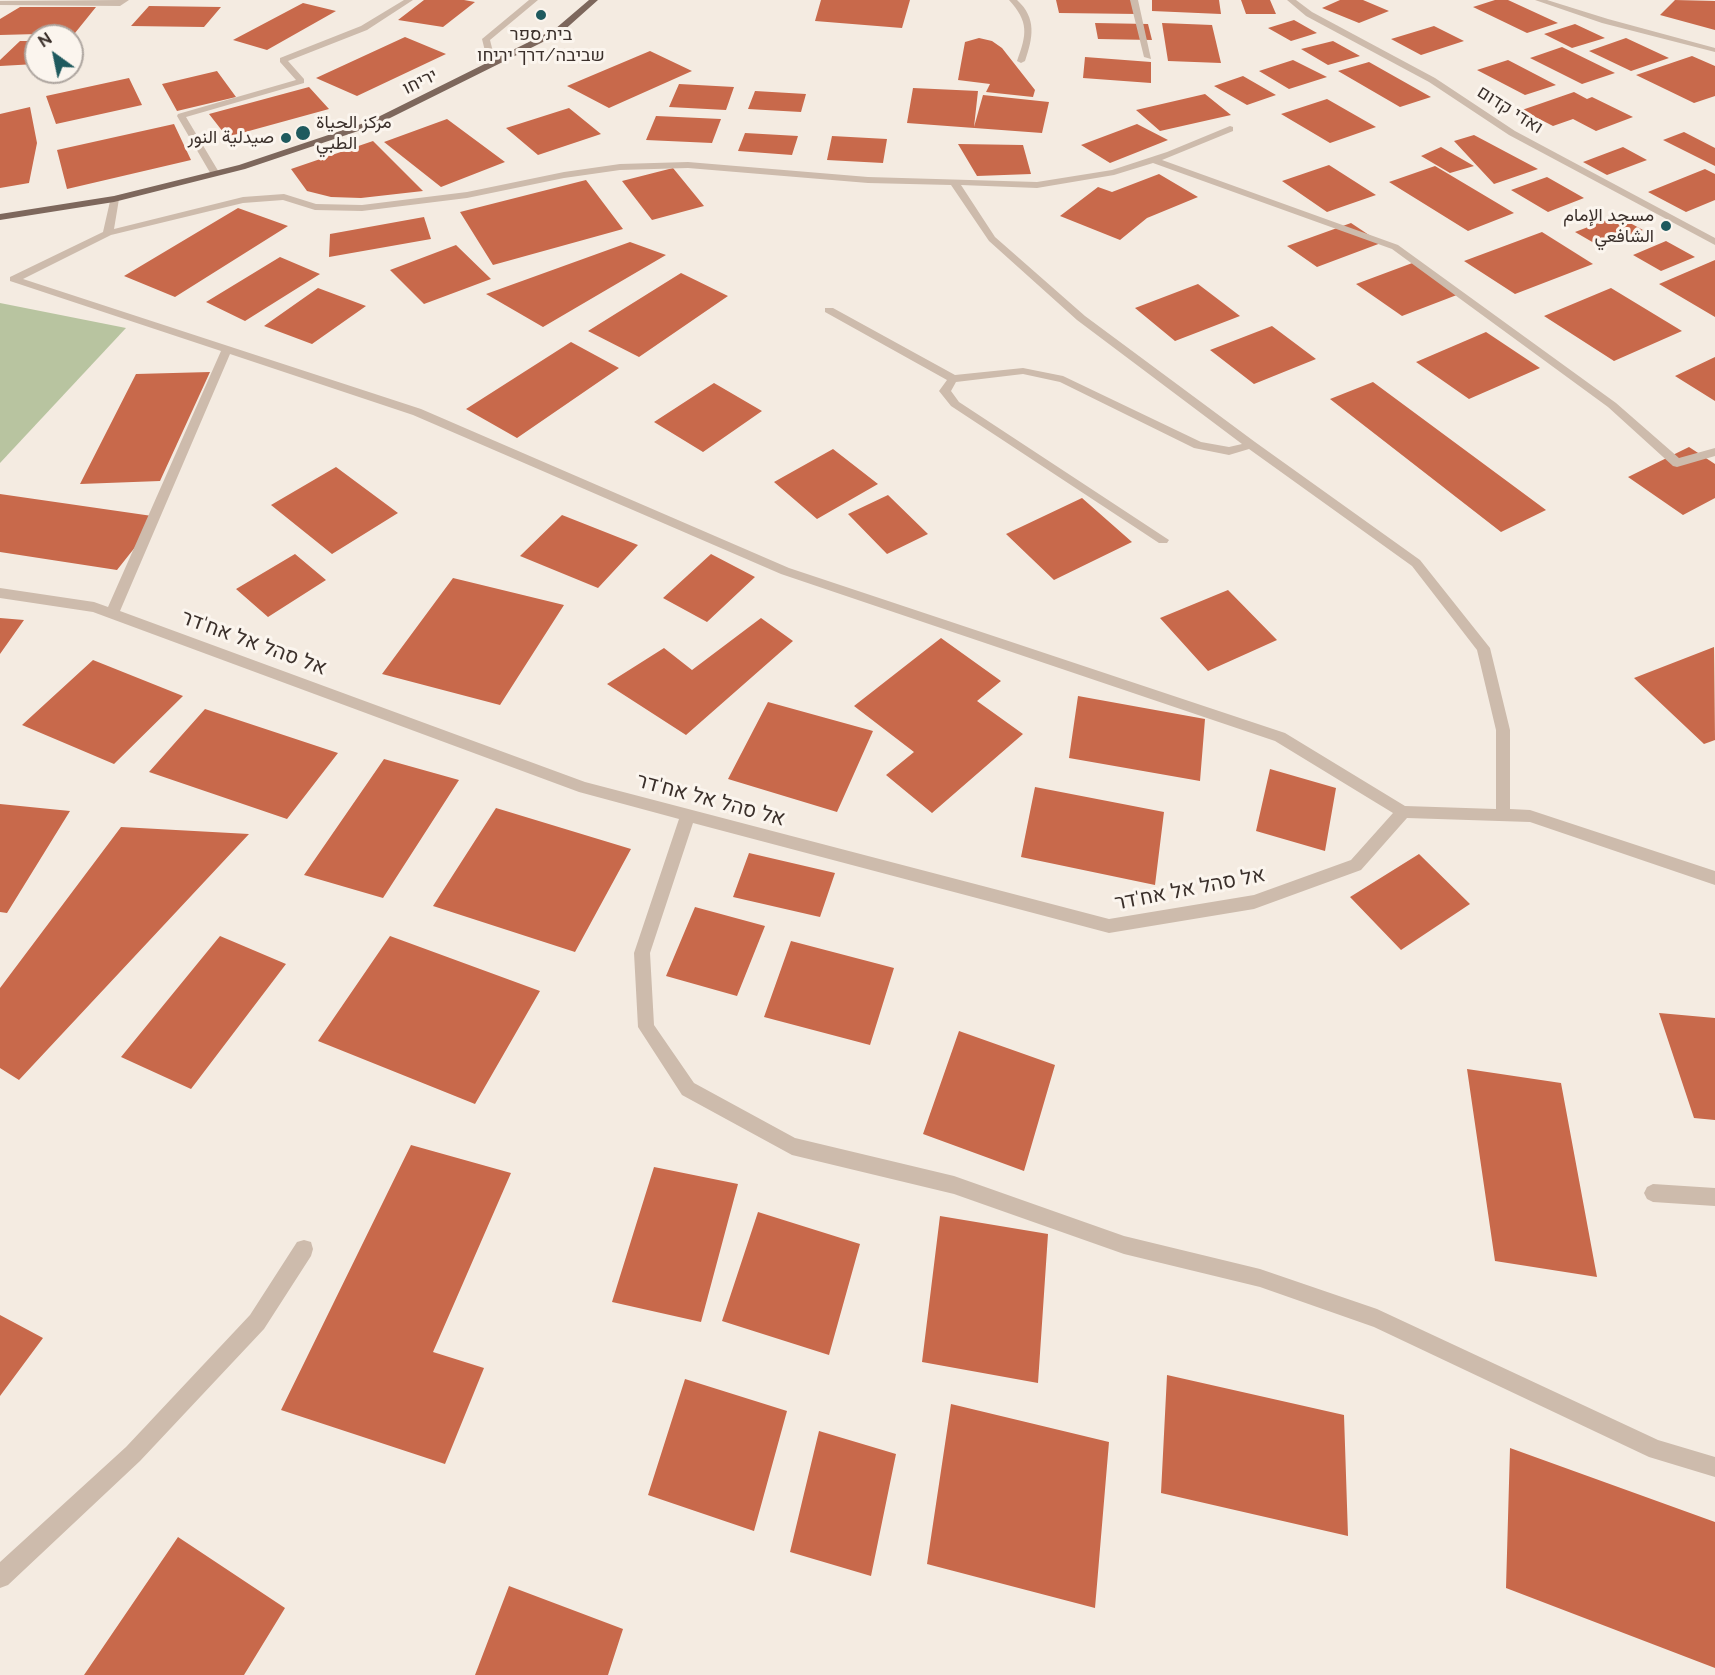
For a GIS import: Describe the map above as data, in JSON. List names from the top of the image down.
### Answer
{
  "streets": {
    "main road": ["יריחו"],
    "street": ["ואדי קדום", "אל סהל אל אח'דר"]
  },
  "places": [
    "בית ספר שביבה/דרך יריחו",
    "مركز الحياة الطبي",
    "صيدلية النور",
    "مسجد الإمام الشافعي"
  ],
  "north": "top left"
}
